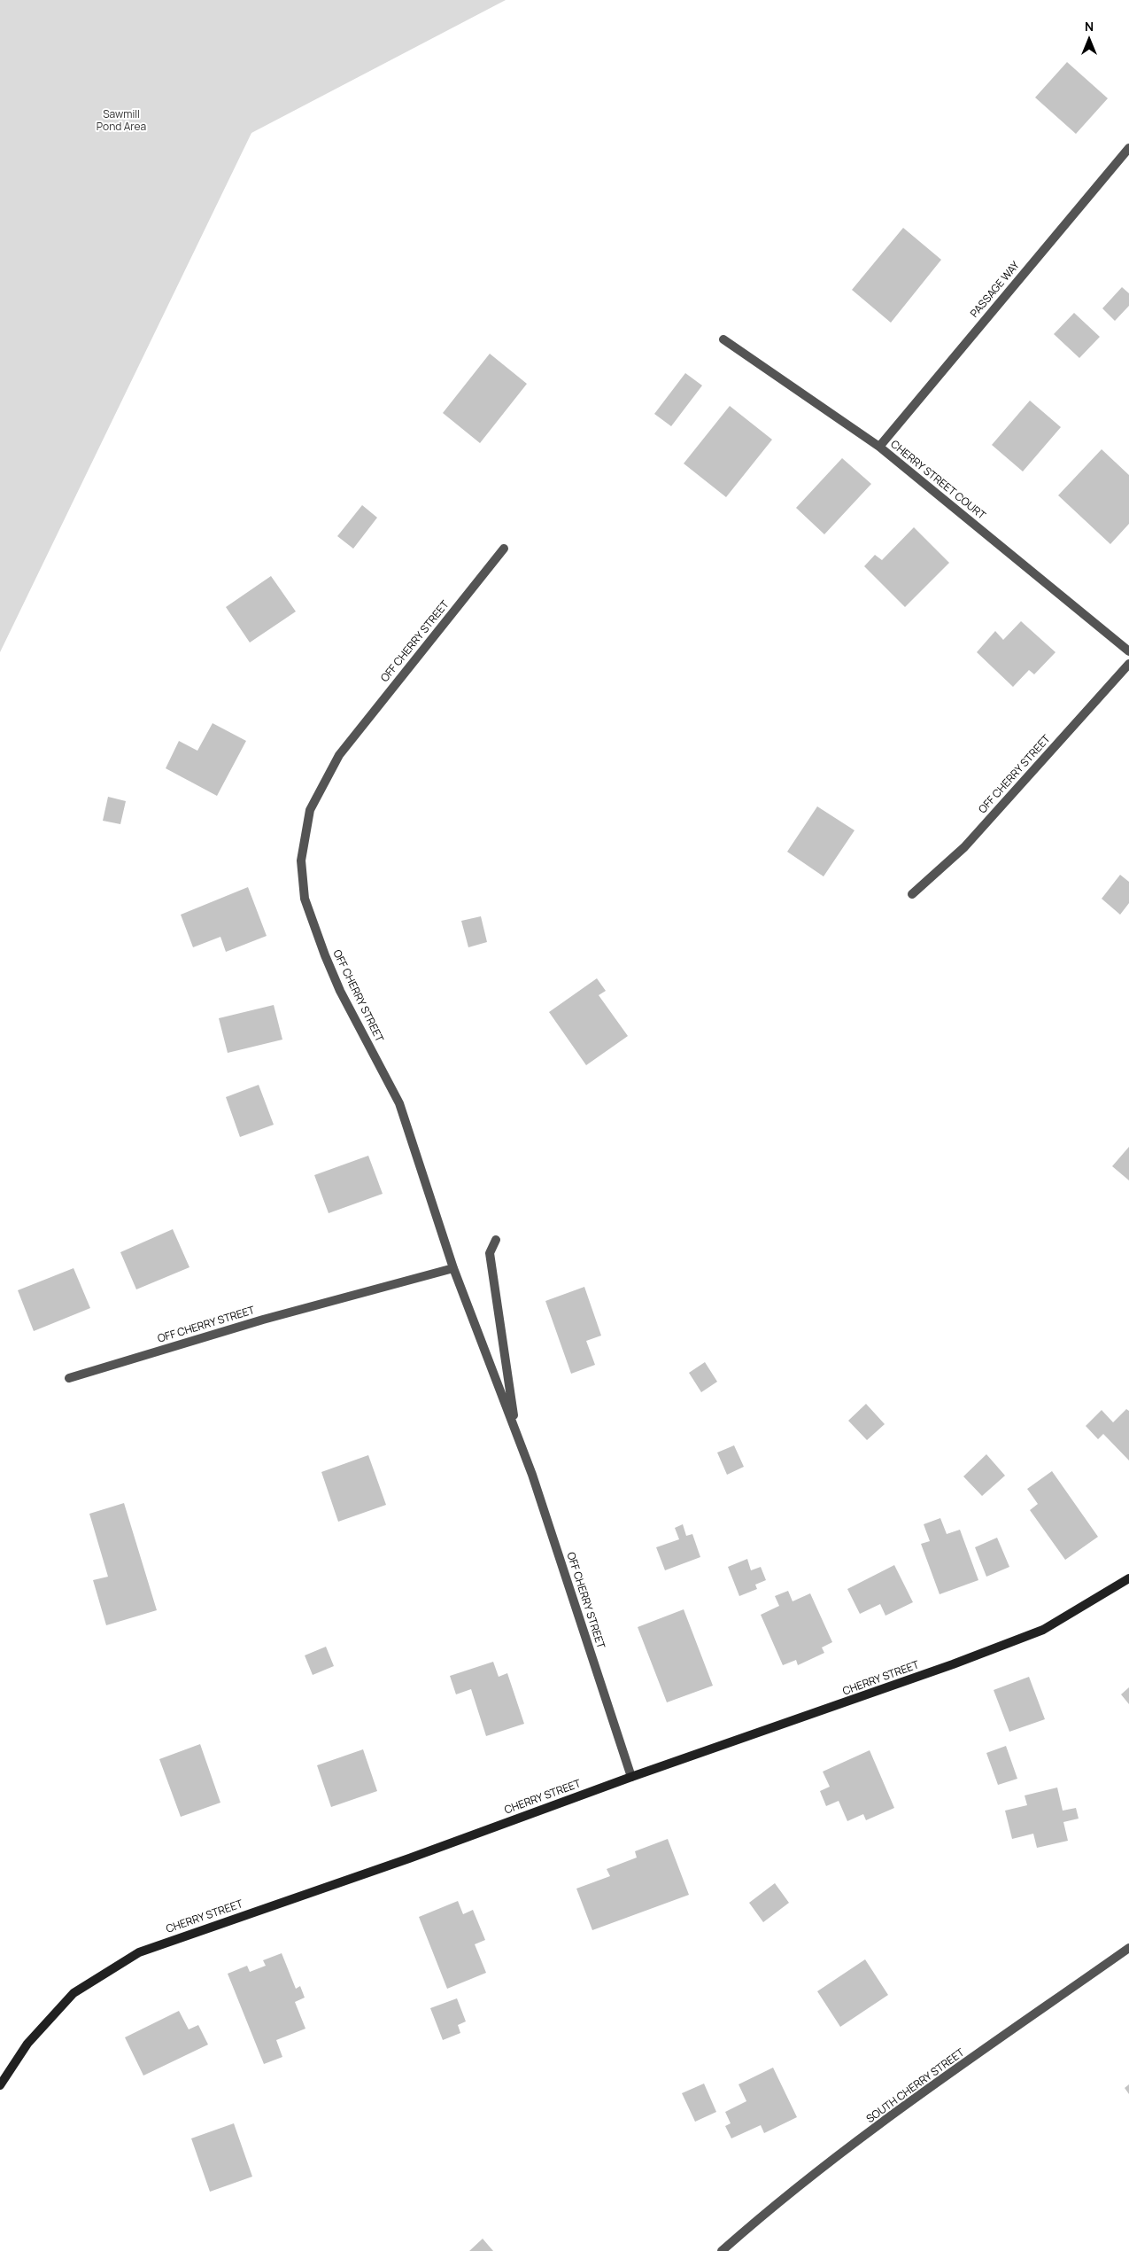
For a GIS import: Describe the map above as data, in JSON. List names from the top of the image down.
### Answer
{
  "streets": {
    "main road": ["CHERRY STREET"],
    "street": [
      "PASSAGE WAY",
      "CHERRY STREET COURT",
      "OFF CHERRY STREET",
      "SOUTH CHERRY STREET"
    ]
  },
  "crossings": [
    ["PASSAGE WAY", "CHERRY STREET COURT"],
    ["OFF CHERRY STREET", "CHERRY STREET"]
  ],
  "parks": ["Sawmill Pond Area"],
  "north": "top"
}
